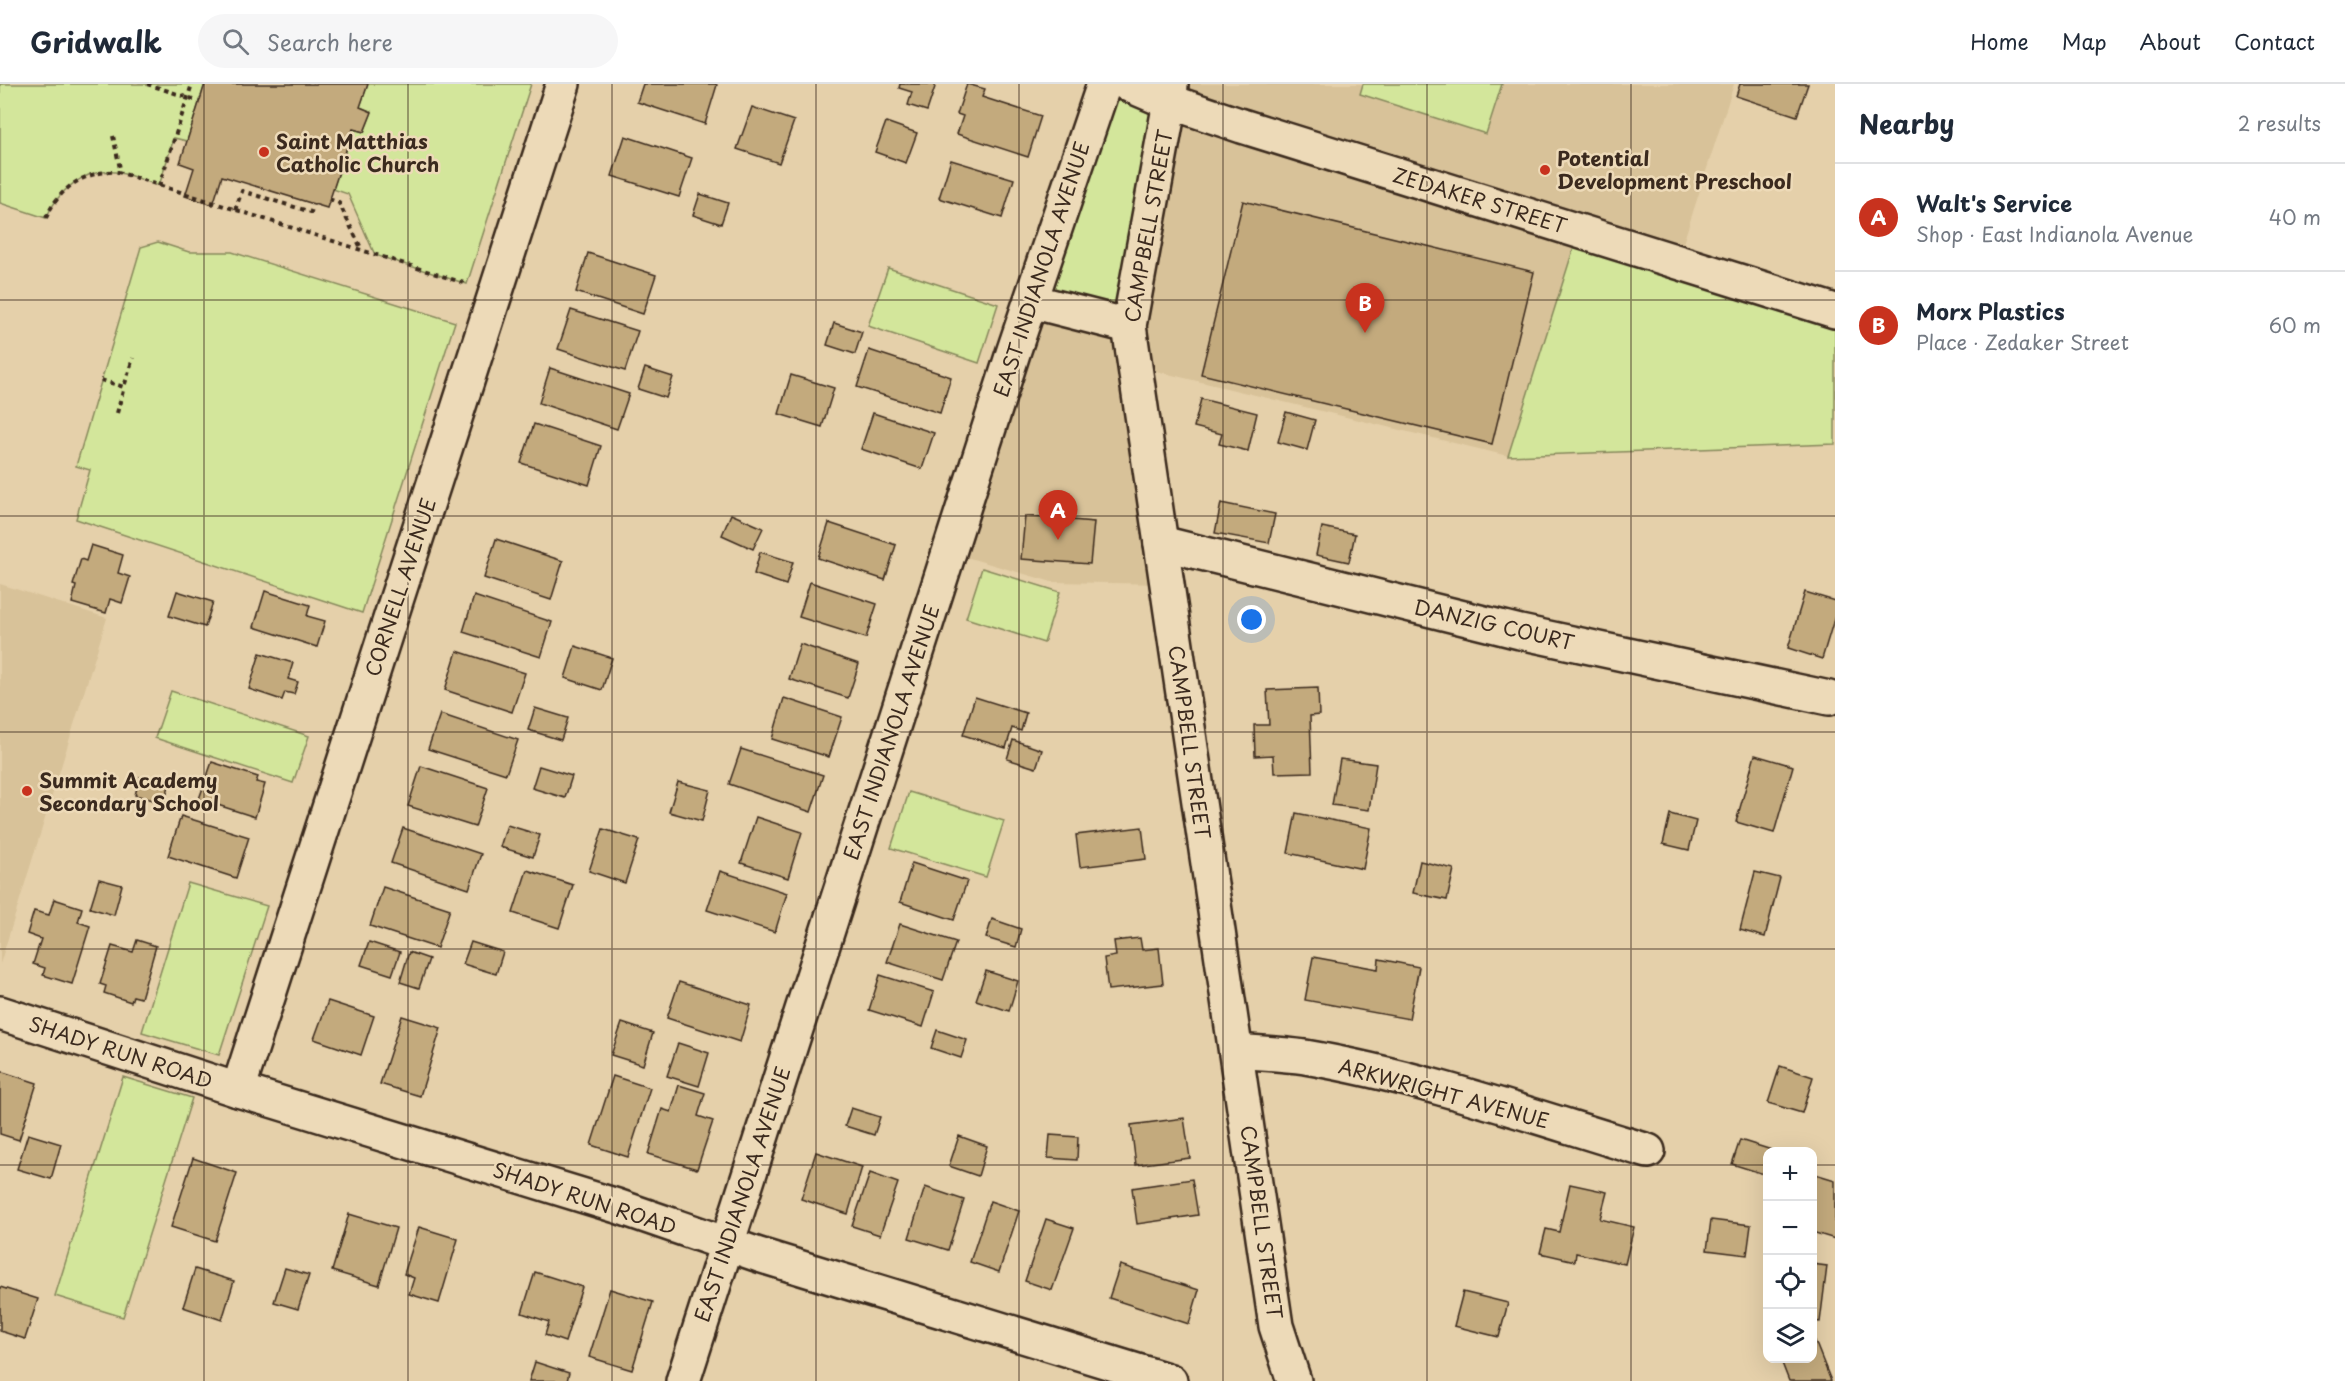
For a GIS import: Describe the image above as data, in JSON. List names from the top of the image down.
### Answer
{
  "streets": {
    "street": [
      "ZEDAKER STREET",
      "CAMPBELL STREET",
      "EAST INDIANOLA AVENUE",
      "CORNELL AVENUE",
      "DANZIG COURT",
      "SHADY RUN ROAD",
      "ARKWRIGHT AVENUE"
    ]
  },
  "crossings": [
    ["ZEDAKER STREET", "CAMPBELL STREET"],
    ["CAMPBELL STREET", "DANZIG COURT"],
    ["CAMPBELL STREET", "ARKWRIGHT AVENUE"],
    ["EAST INDIANOLA AVENUE", "SHADY RUN ROAD"],
    ["CORNELL AVENUE", "SHADY RUN ROAD"]
  ],
  "places": ["Saint Matthias Catholic Church", "Potential Development Preschool", "Summit Academy Secondary School"],
  "page": {
    "header": "Gridwalk",
    "search": "Search here",
    "nav": [
      "Home",
      "Map",
      "About",
      "Contact"
    ],
    "heading": ["Nearby", "2 results"],
    "list": [
      {
        "mark": "A",
        "name": "Walt's Service",
        "note": "Shop · East Indianola Avenue",
        "value": "40 m"
      },
      {
        "mark": "B",
        "name": "Morx Plastics",
        "note": "Place · Zedaker Street",
        "value": "60 m"
      }
    ],
    "pins": ["B", "A"],
    "map_buttons": ["+", "−"]
  }
}
